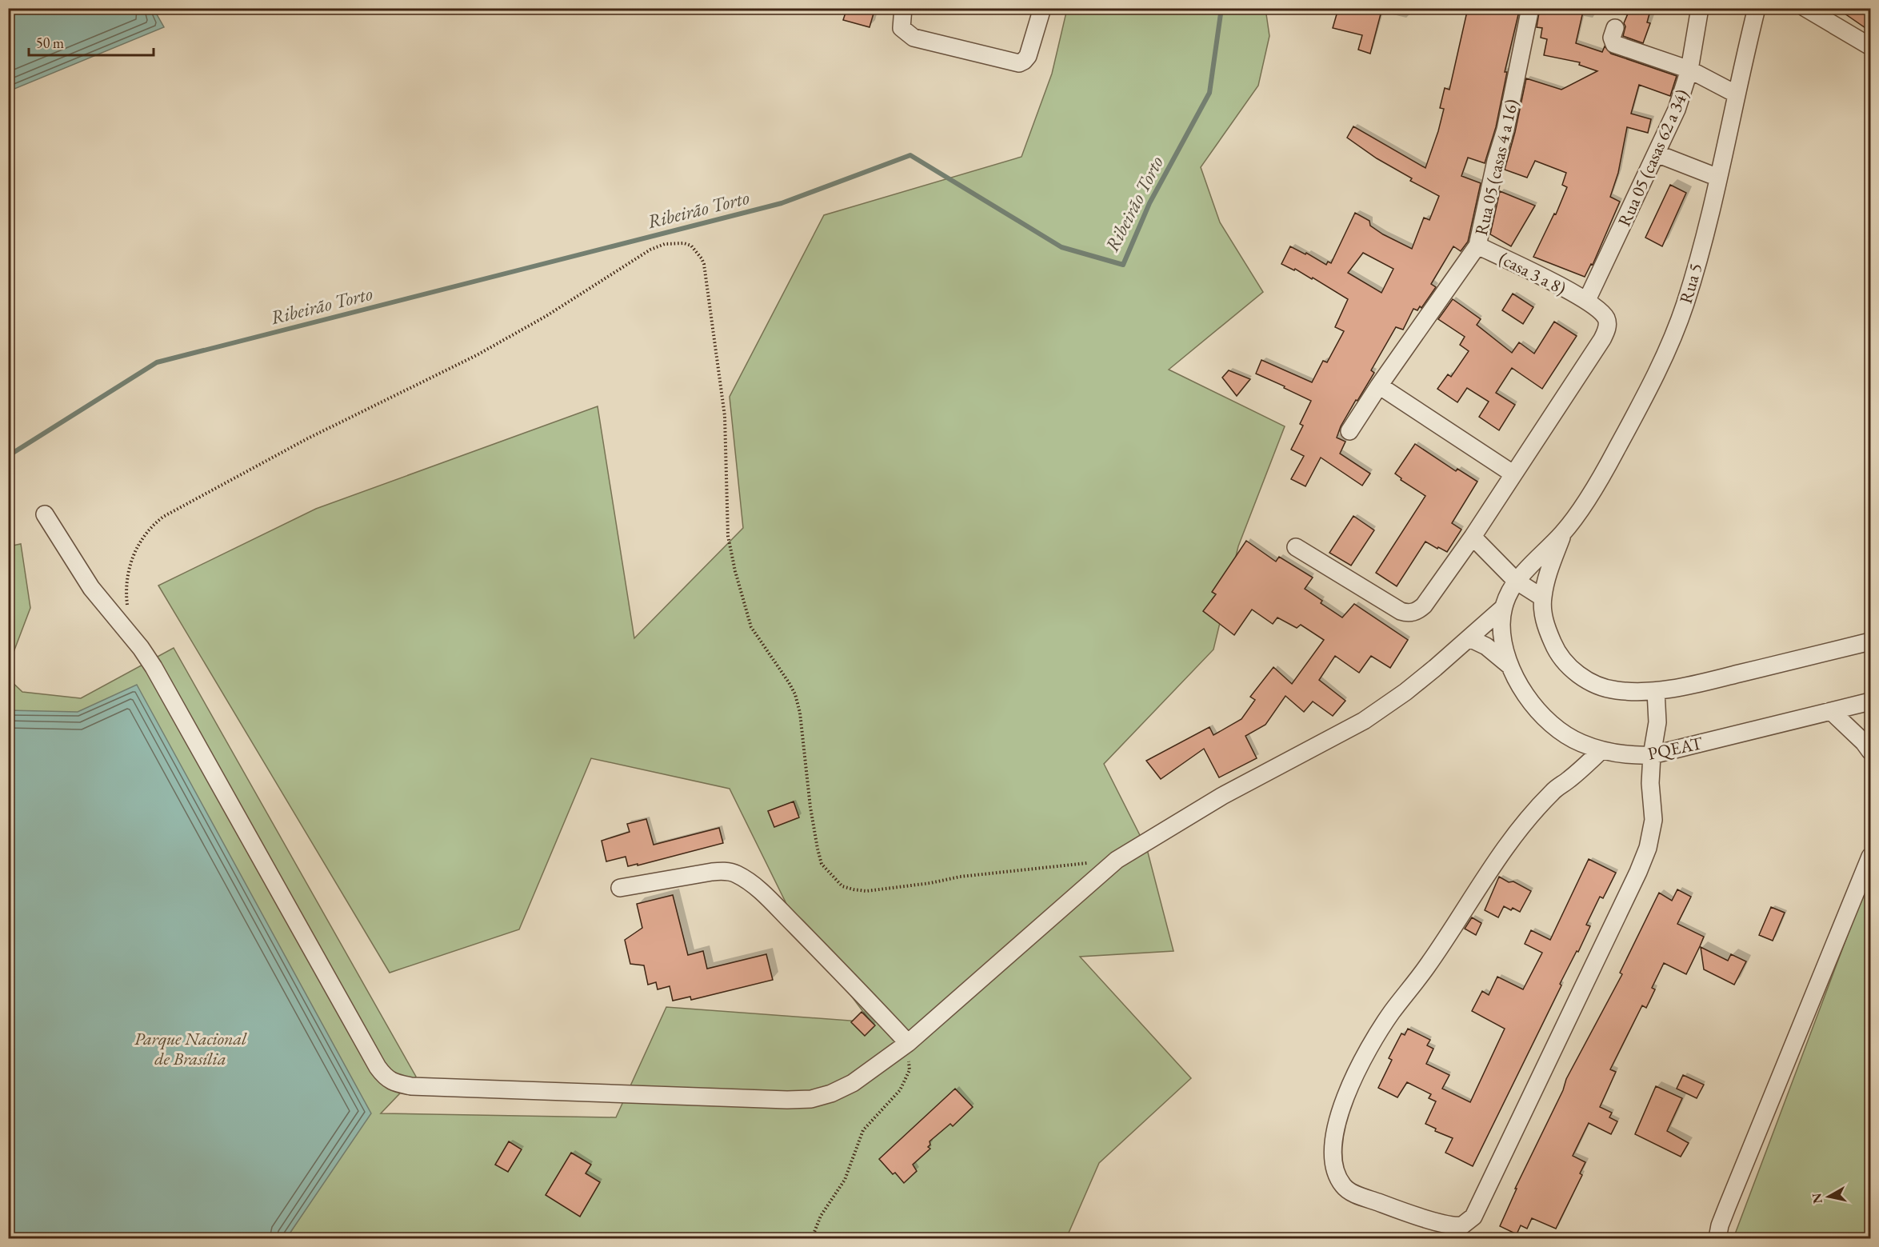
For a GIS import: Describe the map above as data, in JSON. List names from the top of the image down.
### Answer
{
  "streets": {
    "street": [
      "Rua 05 (casas 62 a 34)",
      "Rua 05 (casas 4 a 16)",
      "(casa 3 a 8)",
      "Rua 5",
      "PQEAT"
    ]
  },
  "crossings": [
    ["Rua 05 (casas 62 a 34)", "(casa 3 a 8)"],
    ["Rua 05 (casas 4 a 16)", "(casa 3 a 8)"]
  ],
  "water": ["Ribeirão Torto"],
  "parks": ["Parque Nacional de Brasília"],
  "scale_bar": "50 m",
  "north": "left"
}
